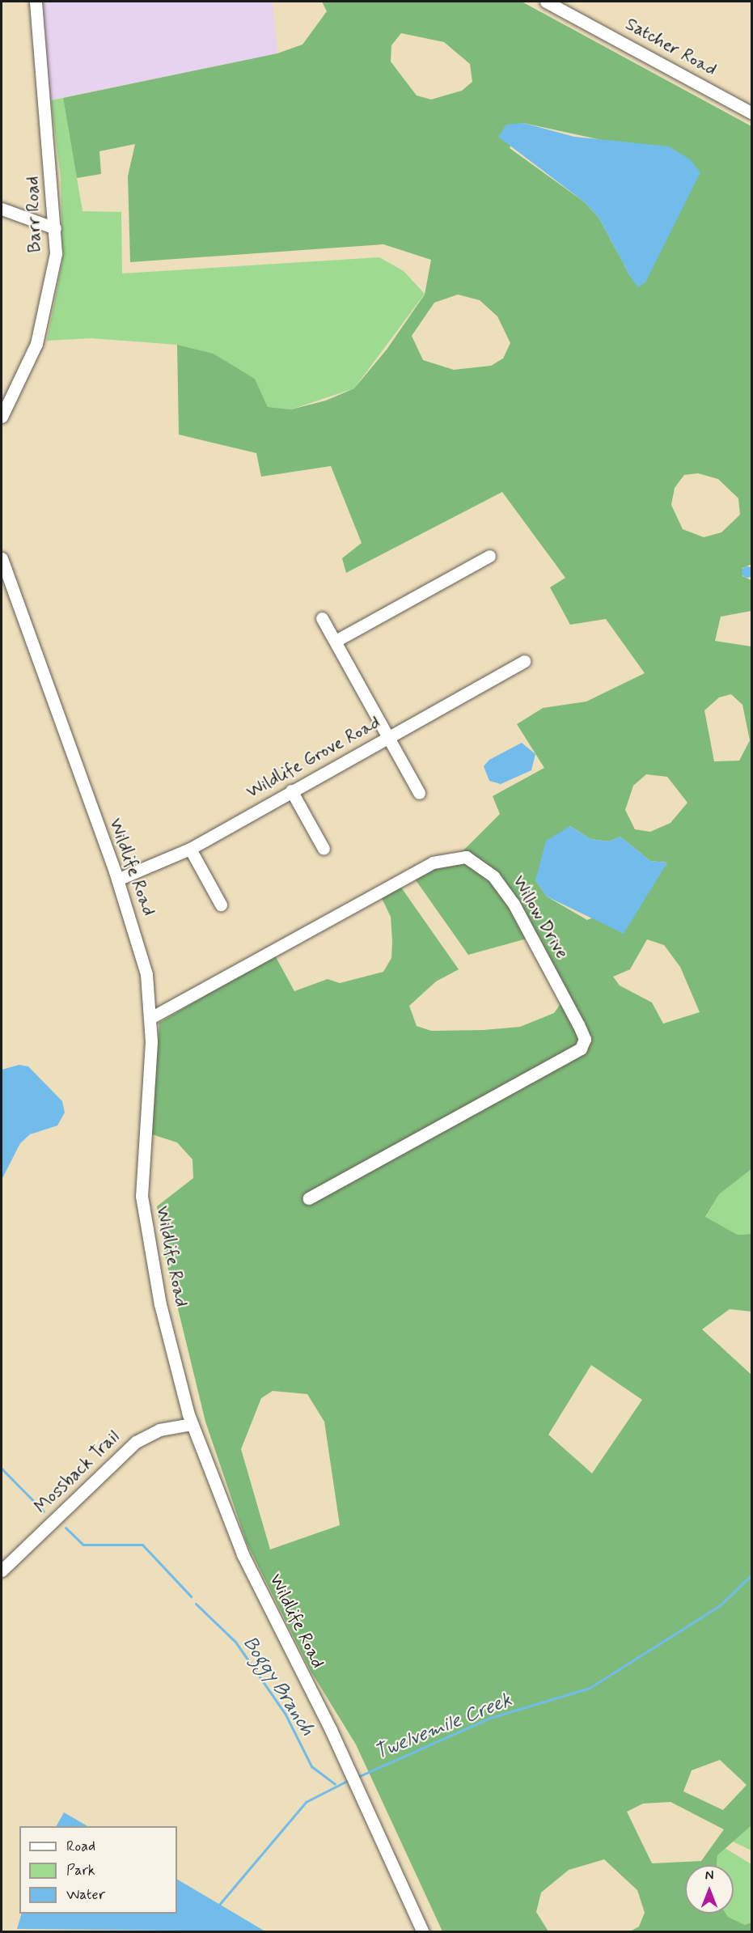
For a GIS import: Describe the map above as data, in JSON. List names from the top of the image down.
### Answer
{
  "streets": {
    "street": [
      "Satcher Road",
      "Barr Road",
      "Wildlife Grove Road",
      "Wildlife Road",
      "Willow Drive",
      "Mossback Trail"
    ]
  },
  "crossings": [
    ["Wildlife Grove Road", "Wildlife Road"],
    ["Wildlife Road", "Willow Drive"],
    ["Wildlife Road", "Mossback Trail"]
  ],
  "water": ["Boggy Branch", "Twelvemile Creek"],
  "legend": ["Road", "Park", "Water"],
  "north": "top"
}
